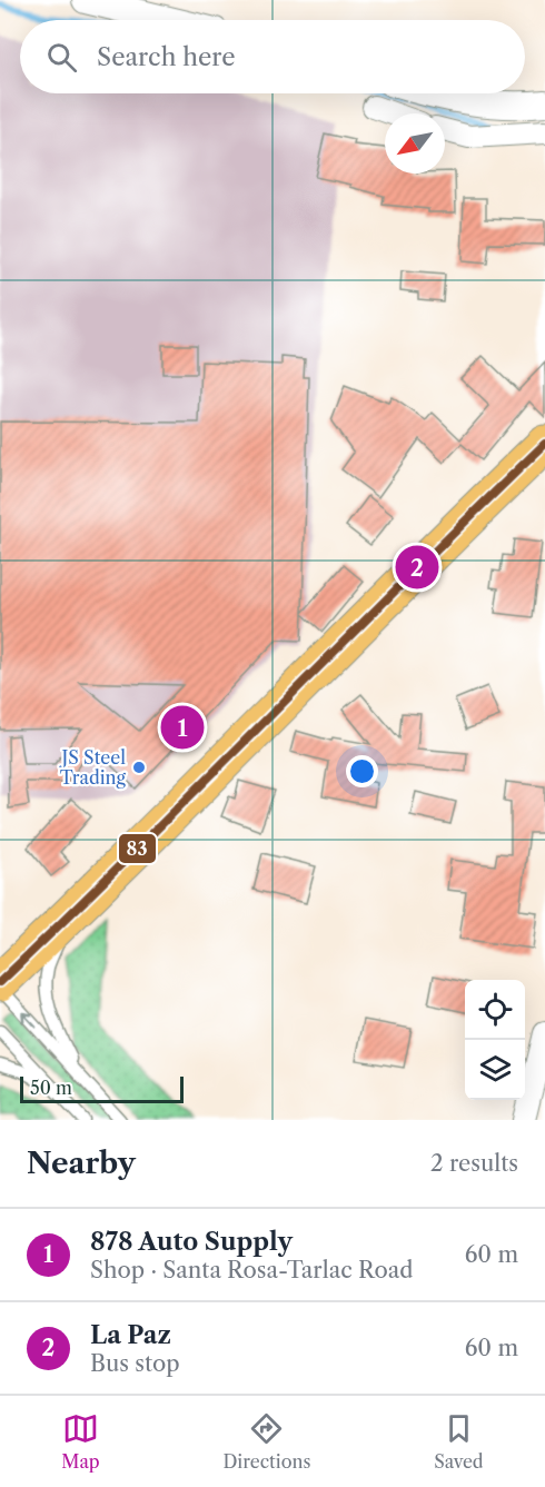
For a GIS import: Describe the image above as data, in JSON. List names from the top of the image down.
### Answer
{
  "places": ["JS Steel Trading"],
  "lines": ["transit line 83"],
  "scale_bar": "50 m",
  "north": "bottom left",
  "page": {
    "search": "Search here",
    "pins": ["2", "1"],
    "scale": "50 m",
    "heading": ["Nearby", "2 results"],
    "list": [
      {
        "mark": "1",
        "name": "878 Auto Supply",
        "note": "Shop · Santa Rosa-Tarlac Road",
        "value": "60 m"
      },
      {
        "mark": "2",
        "name": "La Paz",
        "note": "Bus stop",
        "value": "60 m"
      }
    ],
    "nav": ["Map", "Directions", "Saved"]
  }
}
